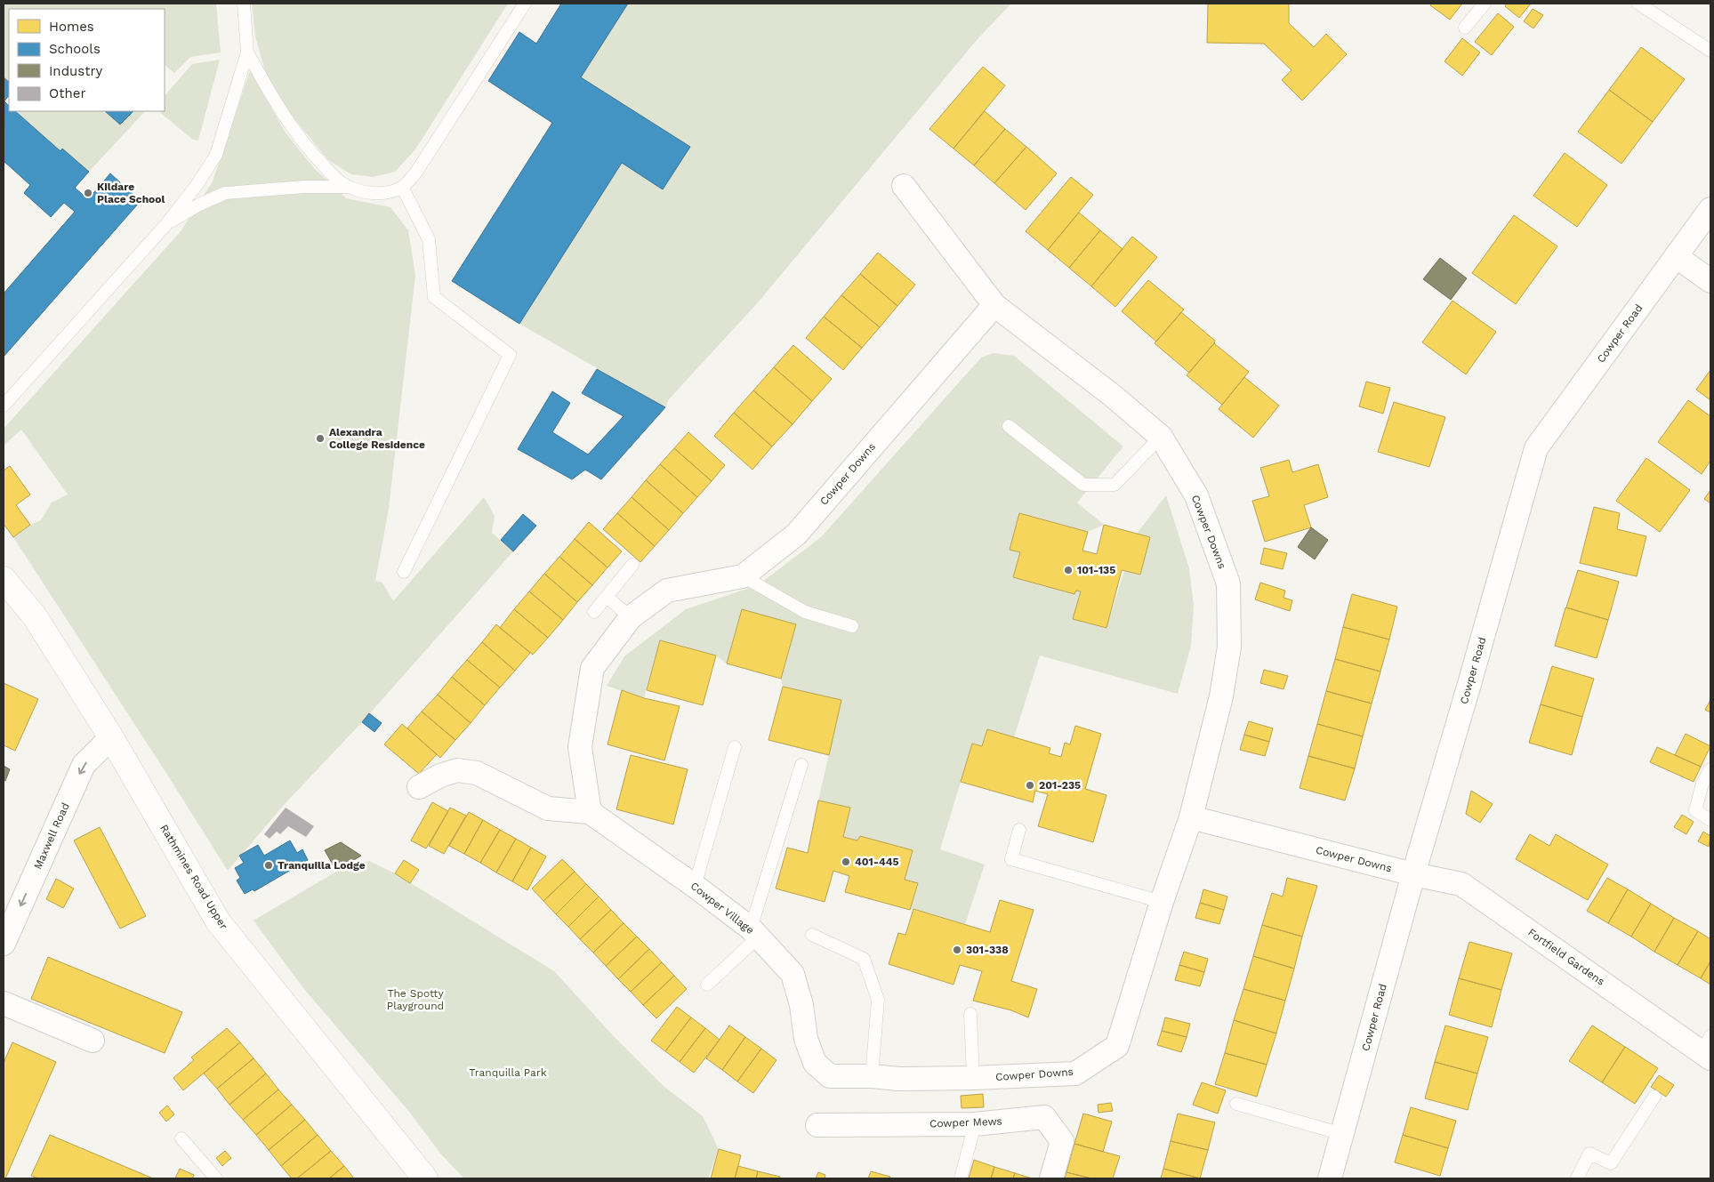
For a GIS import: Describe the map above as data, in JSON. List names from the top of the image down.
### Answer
{
  "streets": {
    "main road": ["Rathmines Road Upper"],
    "street": [
      "Cowper Road",
      "Cowper Downs",
      "Maxwell Road",
      "Cowper Village",
      "Fortfield Gardens",
      "Cowper Mews"
    ]
  },
  "crossings": [
    ["Cowper Road", "Cowper Downs"],
    ["Cowper Road", "Fortfield Gardens"],
    ["Cowper Downs", "Cowper Village"],
    ["Cowper Downs", "Fortfield Gardens"],
    ["Maxwell Road", "Rathmines Road Upper"]
  ],
  "one_way": ["Maxwell Road"],
  "parks": ["The Spotty Playground", "Tranquilla Park"],
  "places": [
    "Kildare Place School",
    "Alexandra College Residence",
    "101-135",
    "201-235",
    "401-445",
    "Tranquilla Lodge",
    "301-338"
  ],
  "legend": [
    "Homes",
    "Schools",
    "Industry",
    "Other"
  ]
}
